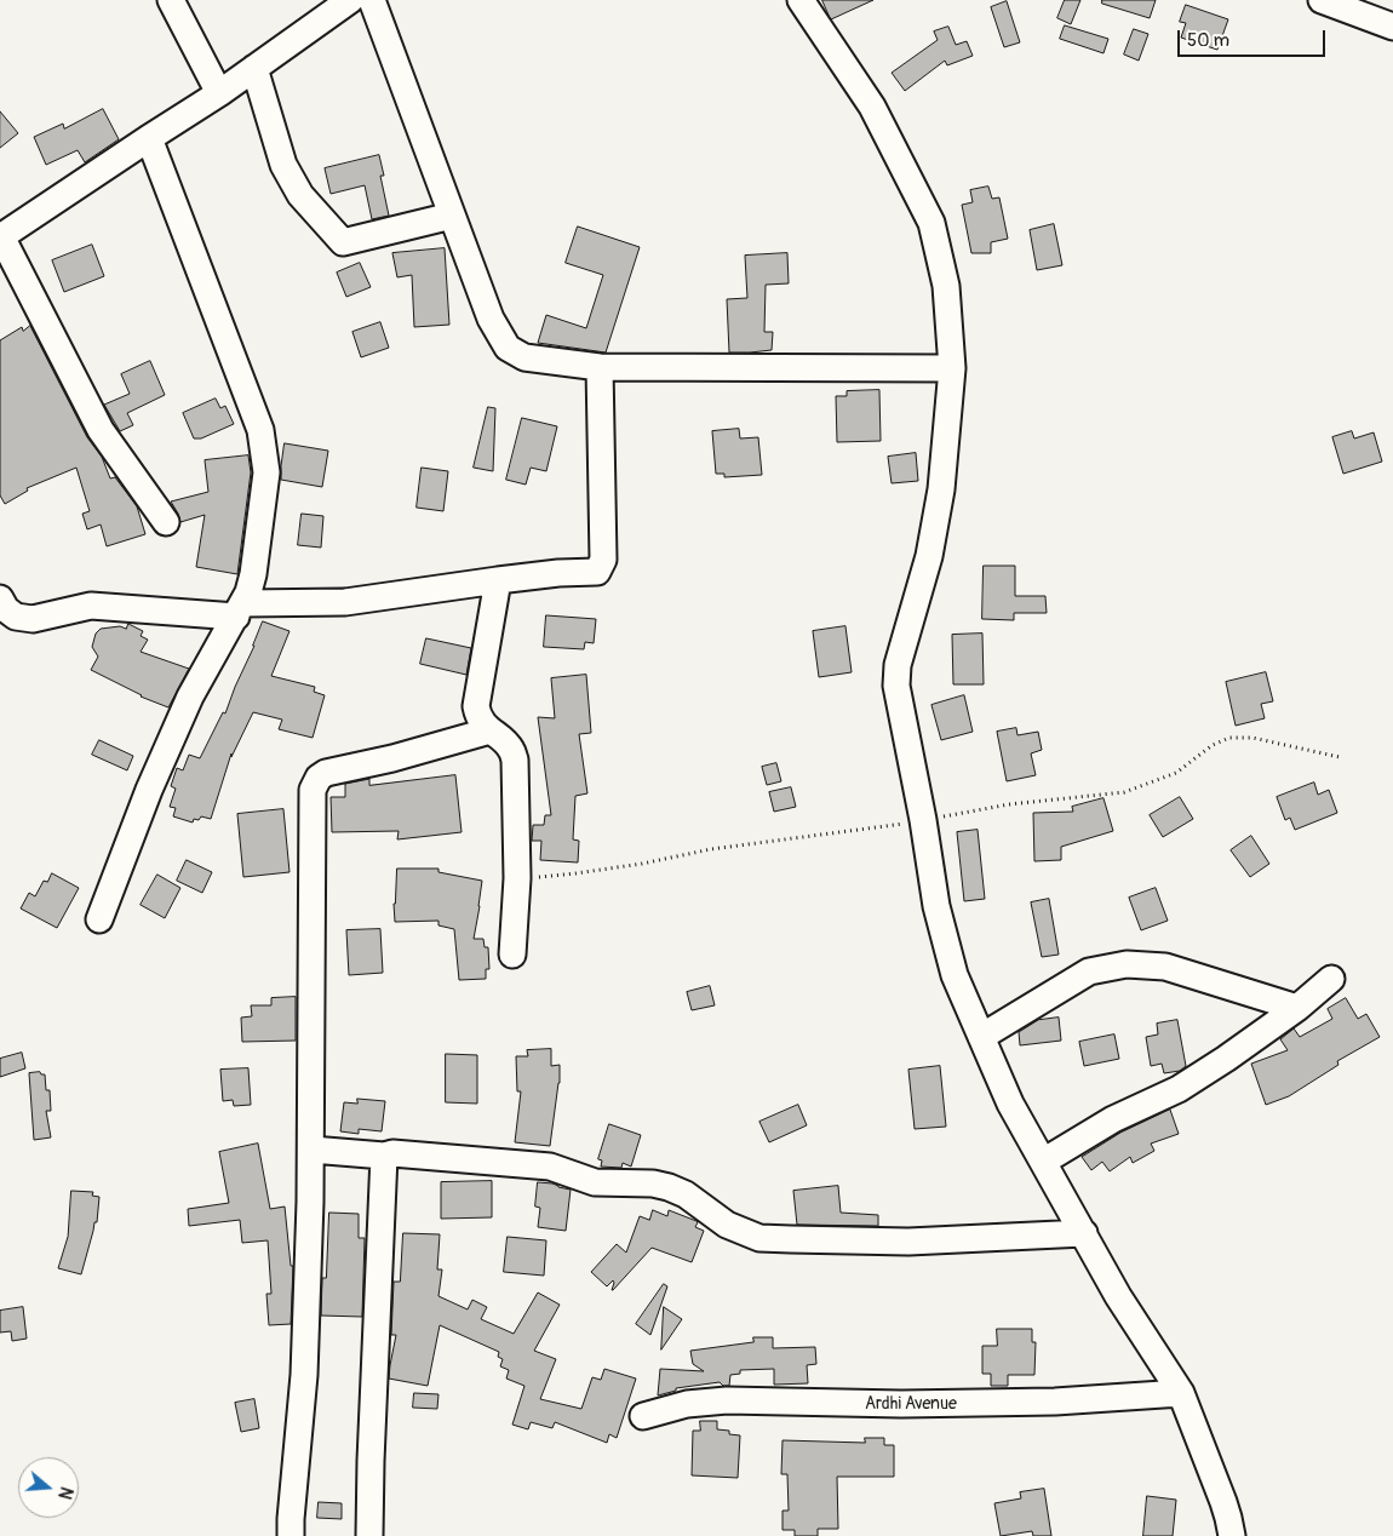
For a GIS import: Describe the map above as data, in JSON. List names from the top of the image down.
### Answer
{
  "streets": {
    "street": ["Ardhi Avenue"]
  },
  "scale_bar": "50 m",
  "north": "right"
}
